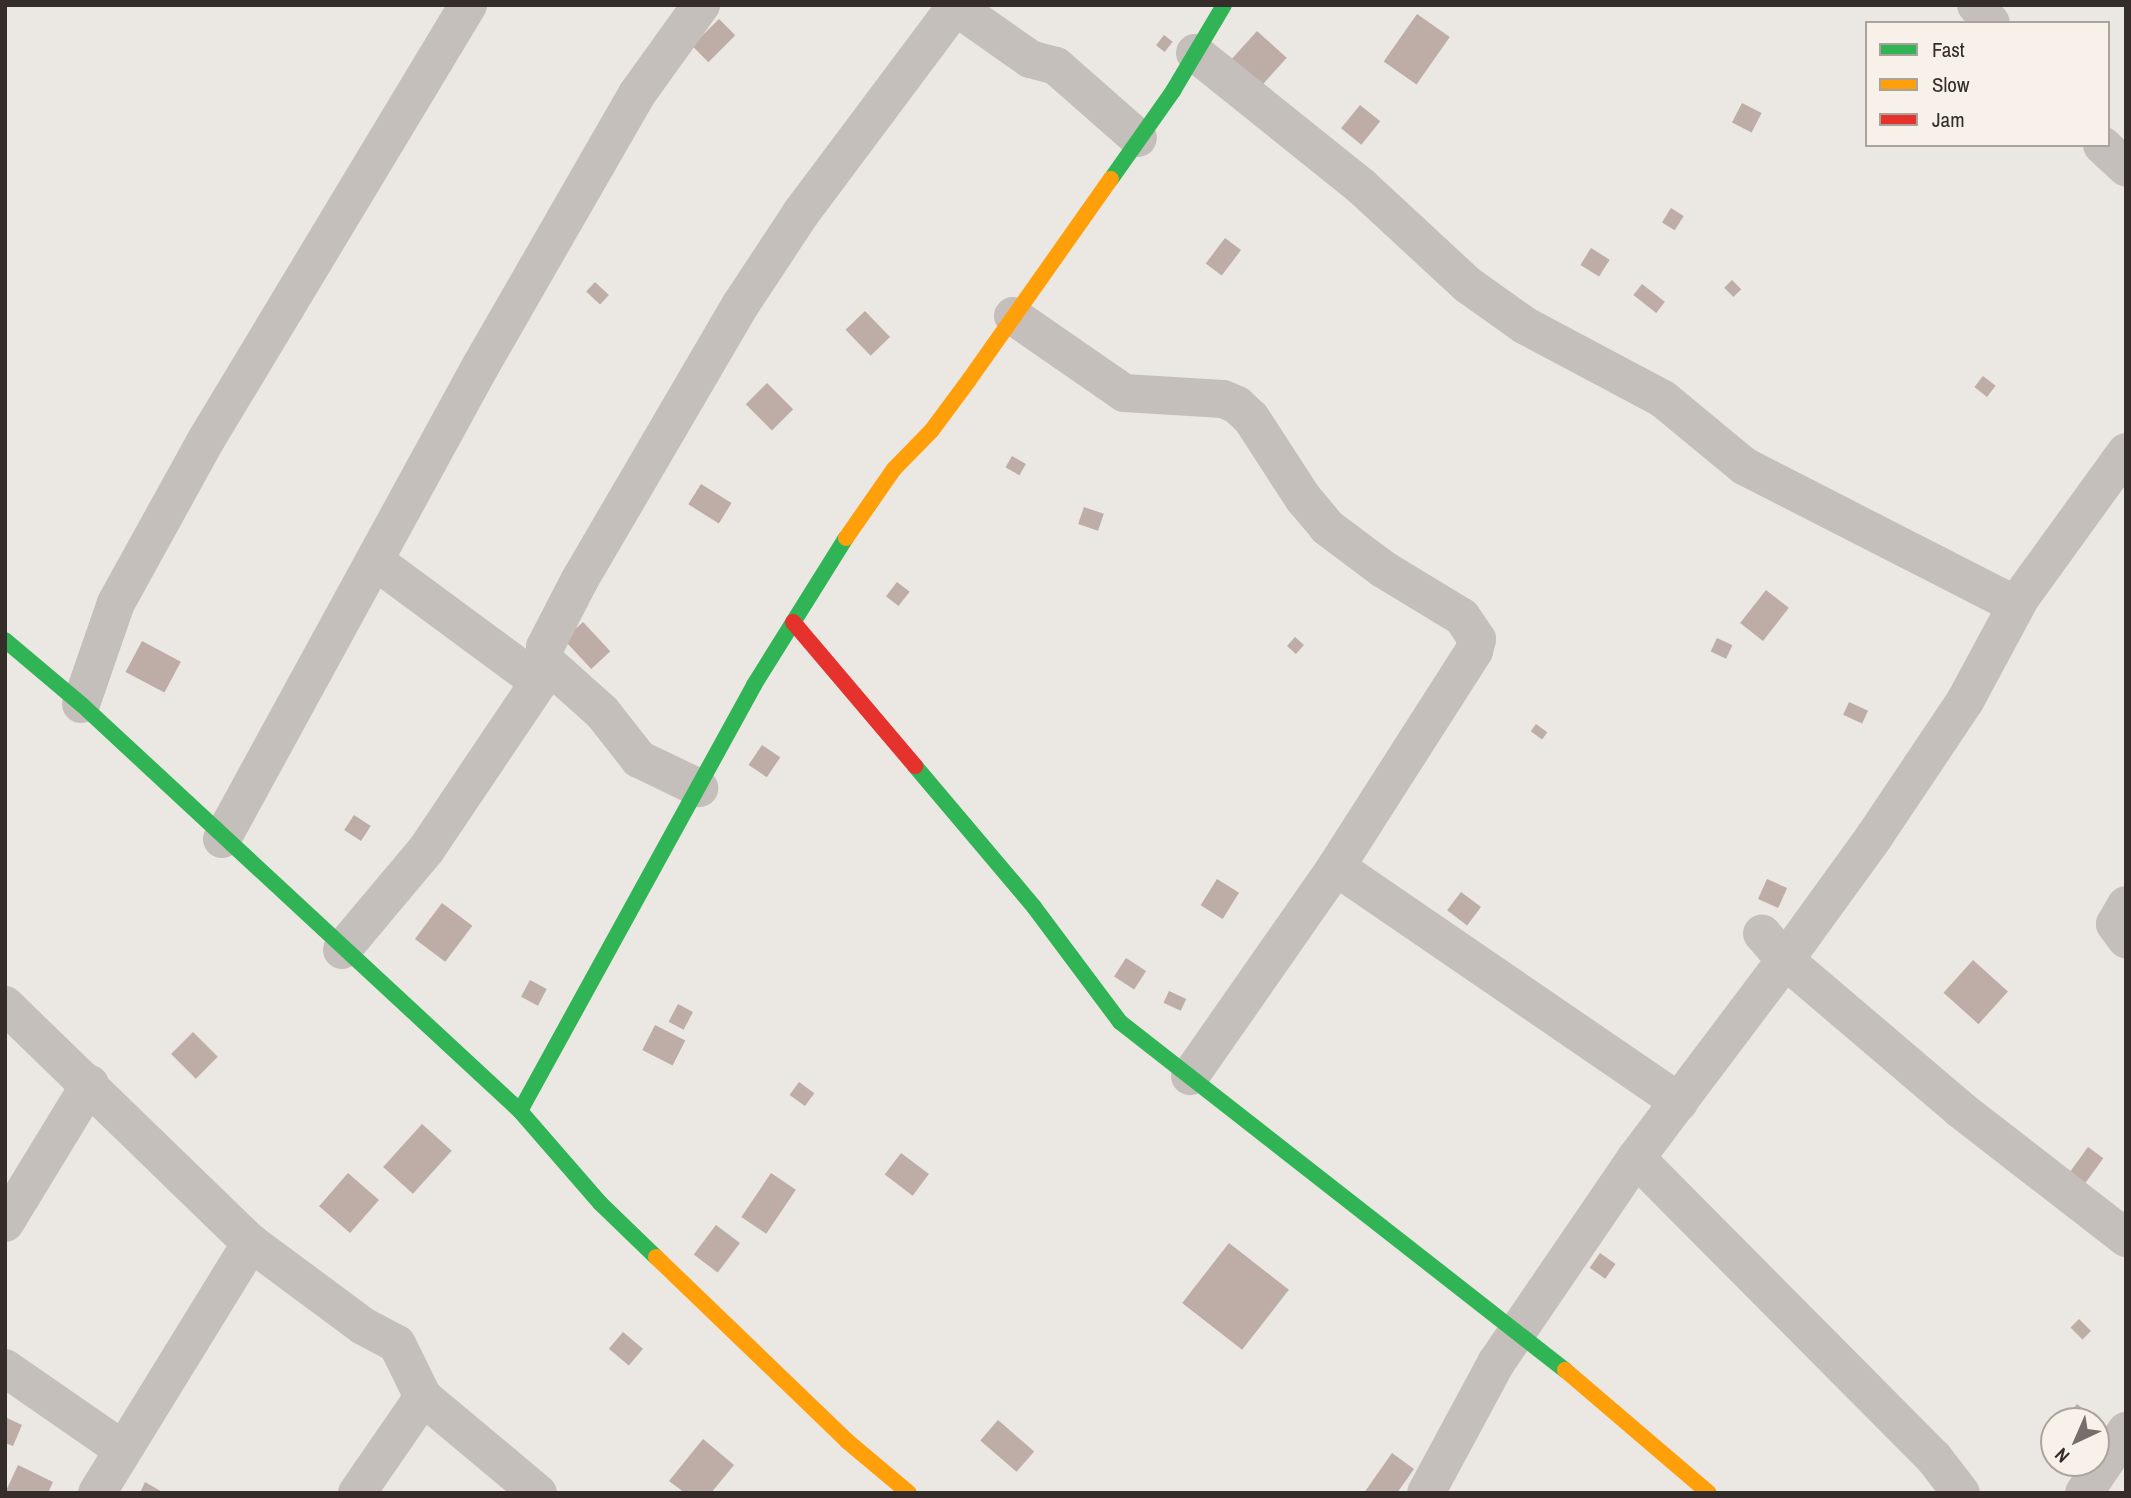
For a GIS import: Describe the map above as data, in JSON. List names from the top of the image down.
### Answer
{
  "legend": ["Fast", "Slow", "Jam"],
  "north": "bottom left"
}
